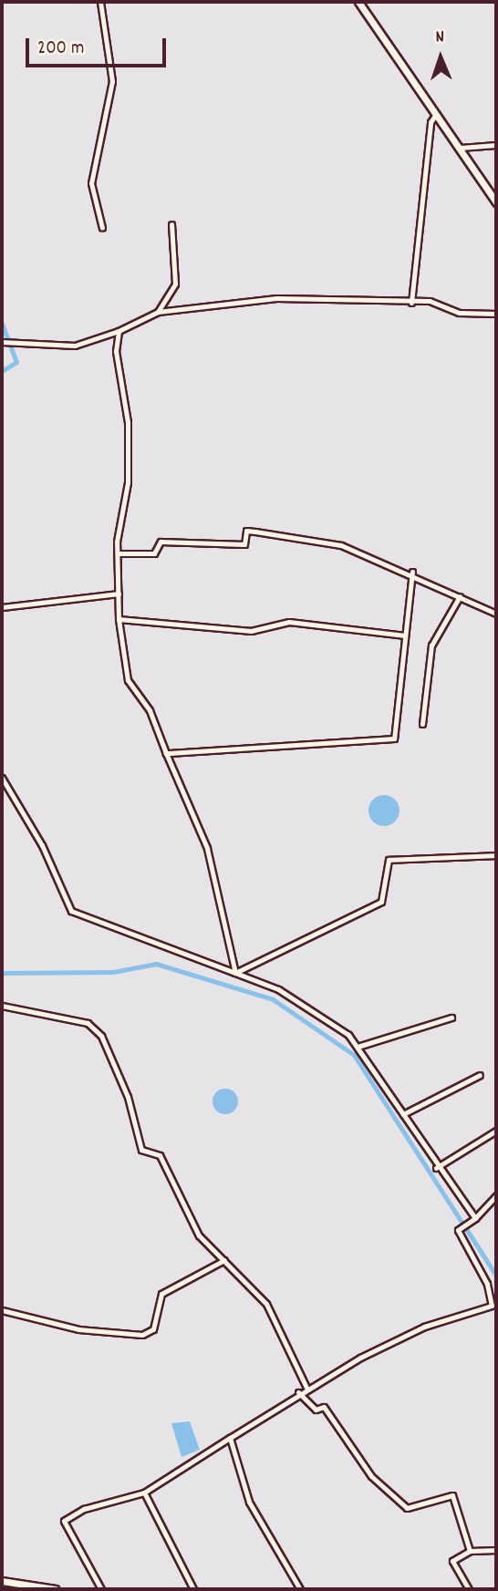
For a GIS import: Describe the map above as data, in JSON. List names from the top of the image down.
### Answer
{
  "scale_bar": "200 m",
  "north": "top"
}
